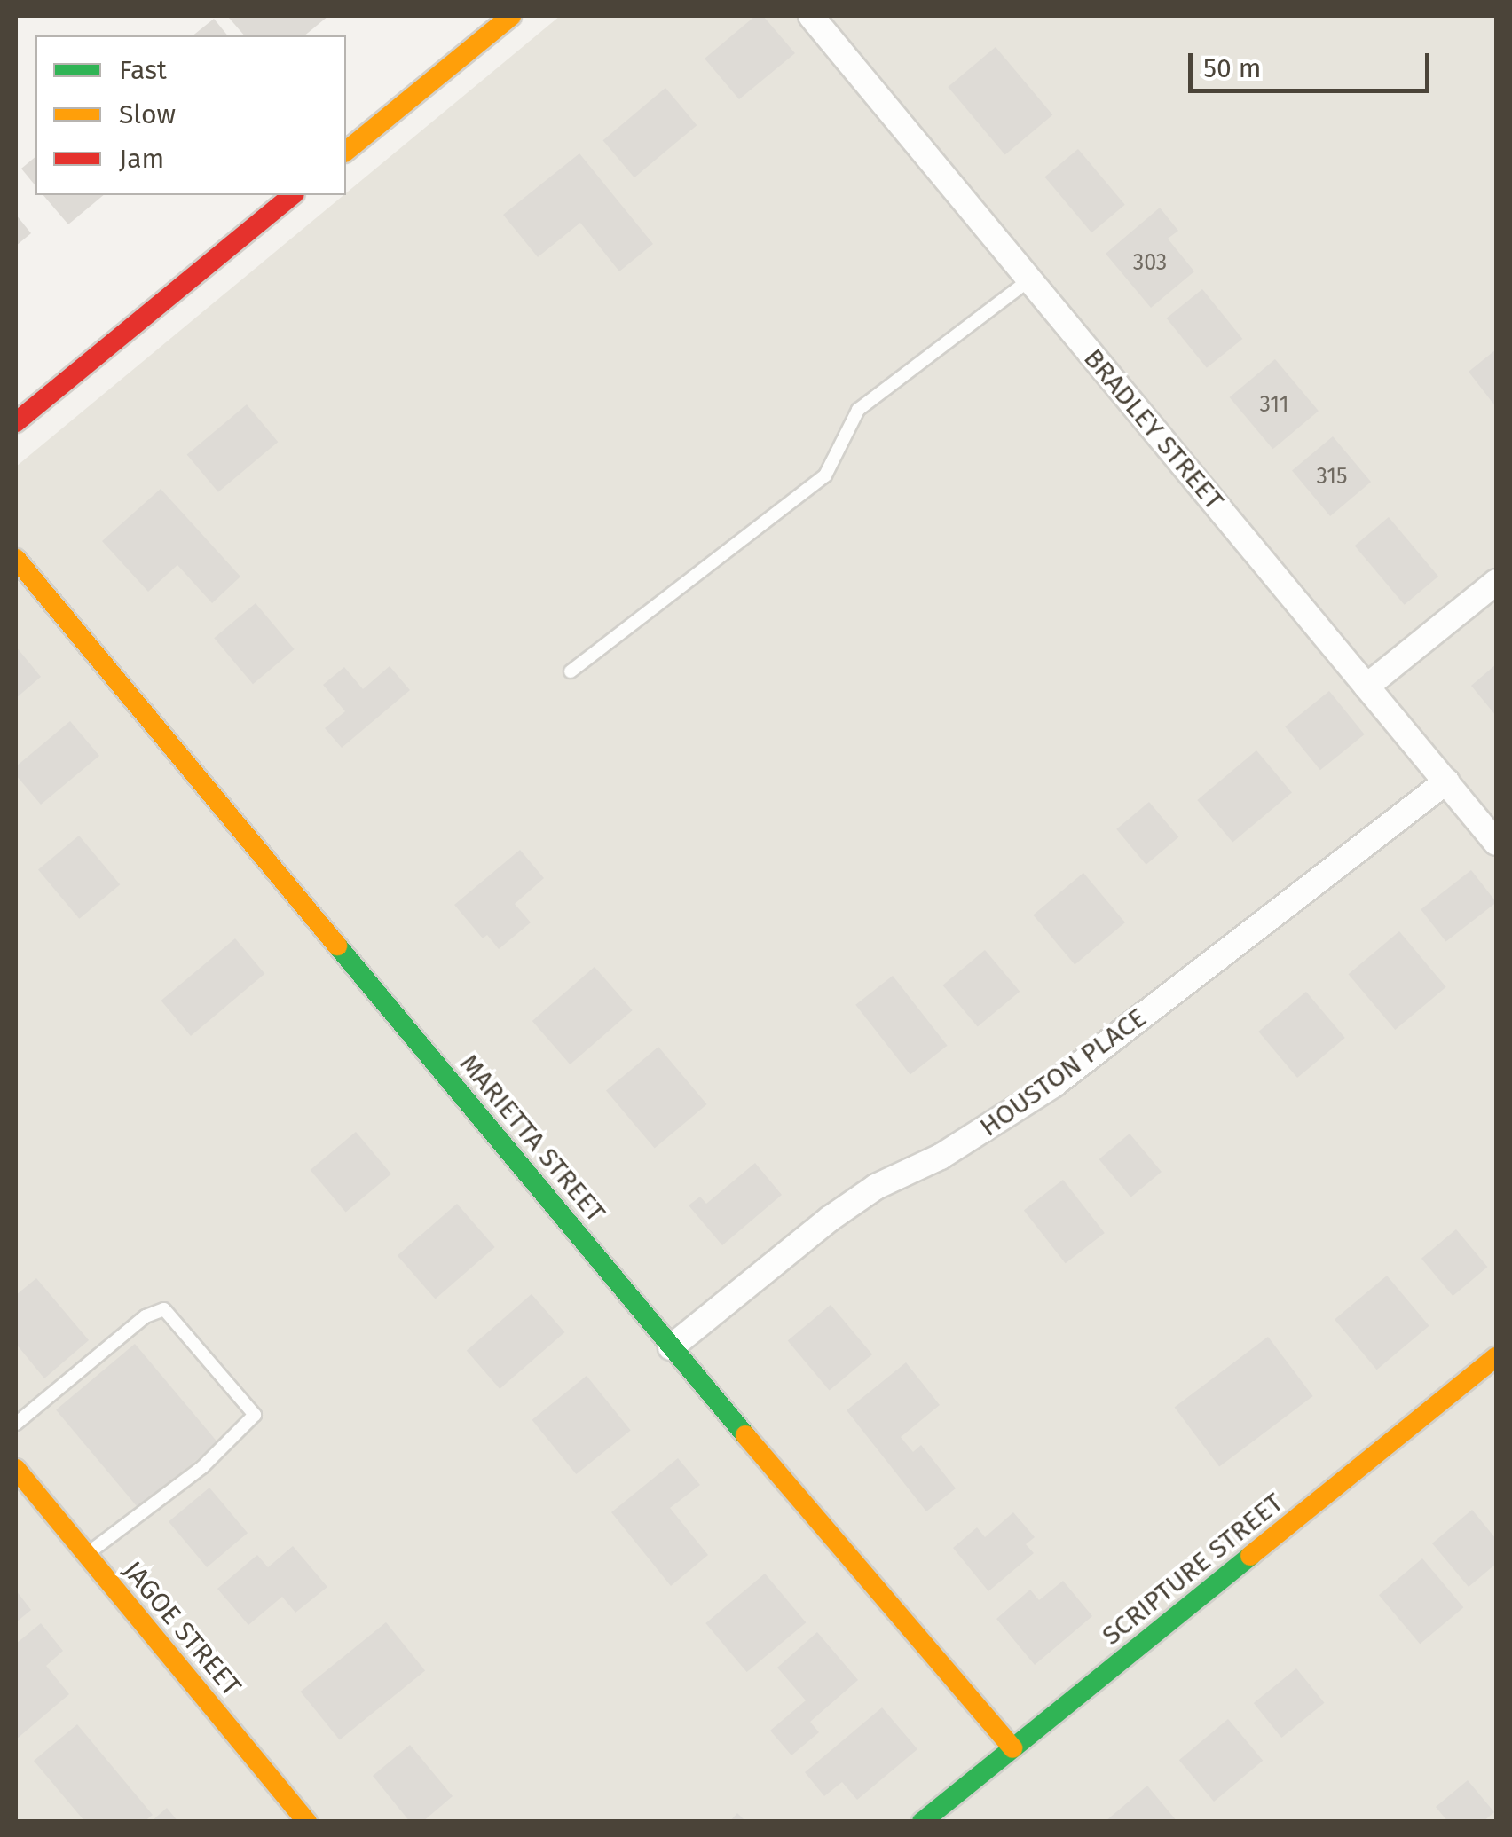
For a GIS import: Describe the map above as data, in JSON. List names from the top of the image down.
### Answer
{
  "streets": {
    "street": [
      "BRADLEY STREET",
      "HOUSTON PLACE",
      "MARIETTA STREET",
      "SCRIPTURE STREET",
      "JAGOE STREET"
    ]
  },
  "crossings": [
    ["BRADLEY STREET", "HOUSTON PLACE"],
    ["HOUSTON PLACE", "MARIETTA STREET"],
    ["MARIETTA STREET", "SCRIPTURE STREET"]
  ],
  "house_numbers": ["303", "311", "315"],
  "legend": ["Fast", "Slow", "Jam"],
  "scale_bar": "50 m"
}
